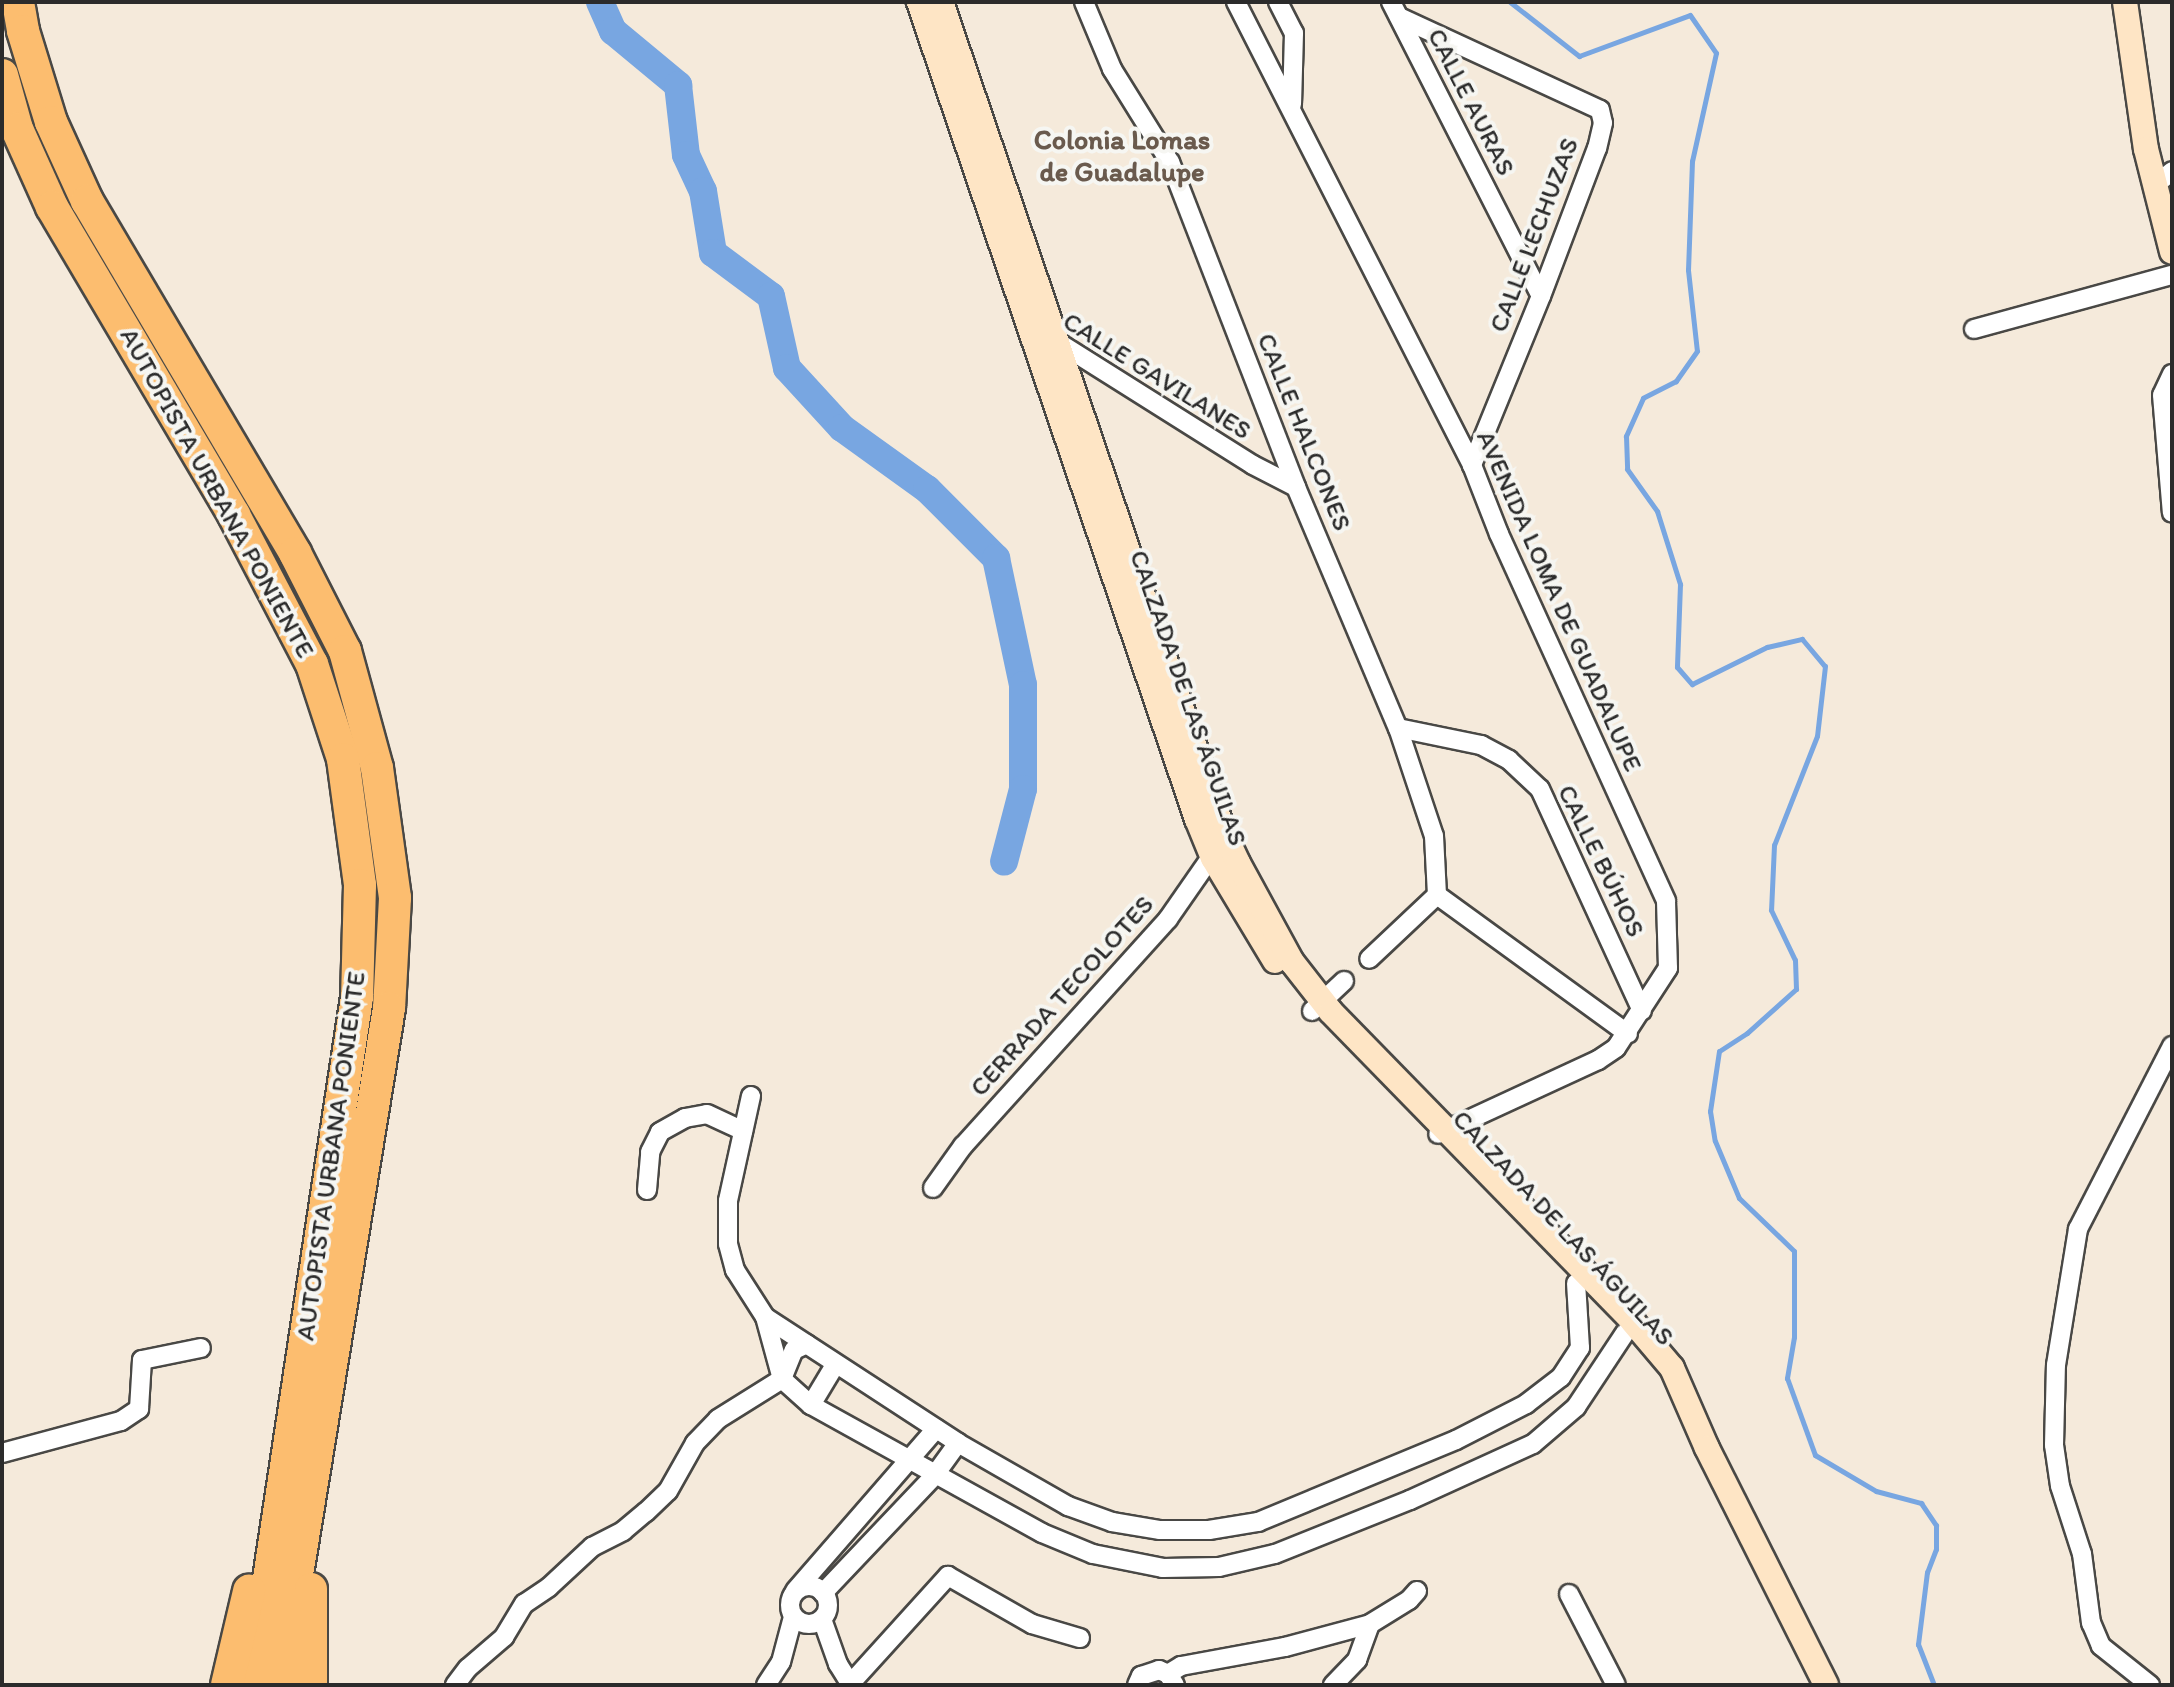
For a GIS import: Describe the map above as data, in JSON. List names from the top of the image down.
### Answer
{
  "streets": {
    "highway": ["AUTOPISTA URBANA PONIENTE"],
    "main road": ["CALZADA DE LAS ÁGUILAS"],
    "street": [
      "CALLE AURAS",
      "CALLE LECHUZAS",
      "CALLE GAVILANES",
      "CALLE HALCONES",
      "AVENIDA LOMA DE GUADALUPE",
      "CALLE BÚHOS",
      "CERRADA TECOLOTES"
    ]
  },
  "crossings": [
    ["CALLE AURAS", "CALLE LECHUZAS"],
    ["CALLE LECHUZAS", "AVENIDA LOMA DE GUADALUPE"],
    ["CALLE GAVILANES", "CALLE HALCONES"],
    ["CALLE GAVILANES", "CALZADA DE LAS ÁGUILAS"],
    ["CALLE HALCONES", "CALLE BÚHOS"],
    ["AVENIDA LOMA DE GUADALUPE", "CALZADA DE LAS ÁGUILAS"],
    ["AVENIDA LOMA DE GUADALUPE", "CALLE BÚHOS"],
    ["CALZADA DE LAS ÁGUILAS", "CERRADA TECOLOTES"]
  ],
  "districts": ["Colonia Lomas de Guadalupe"]
}
